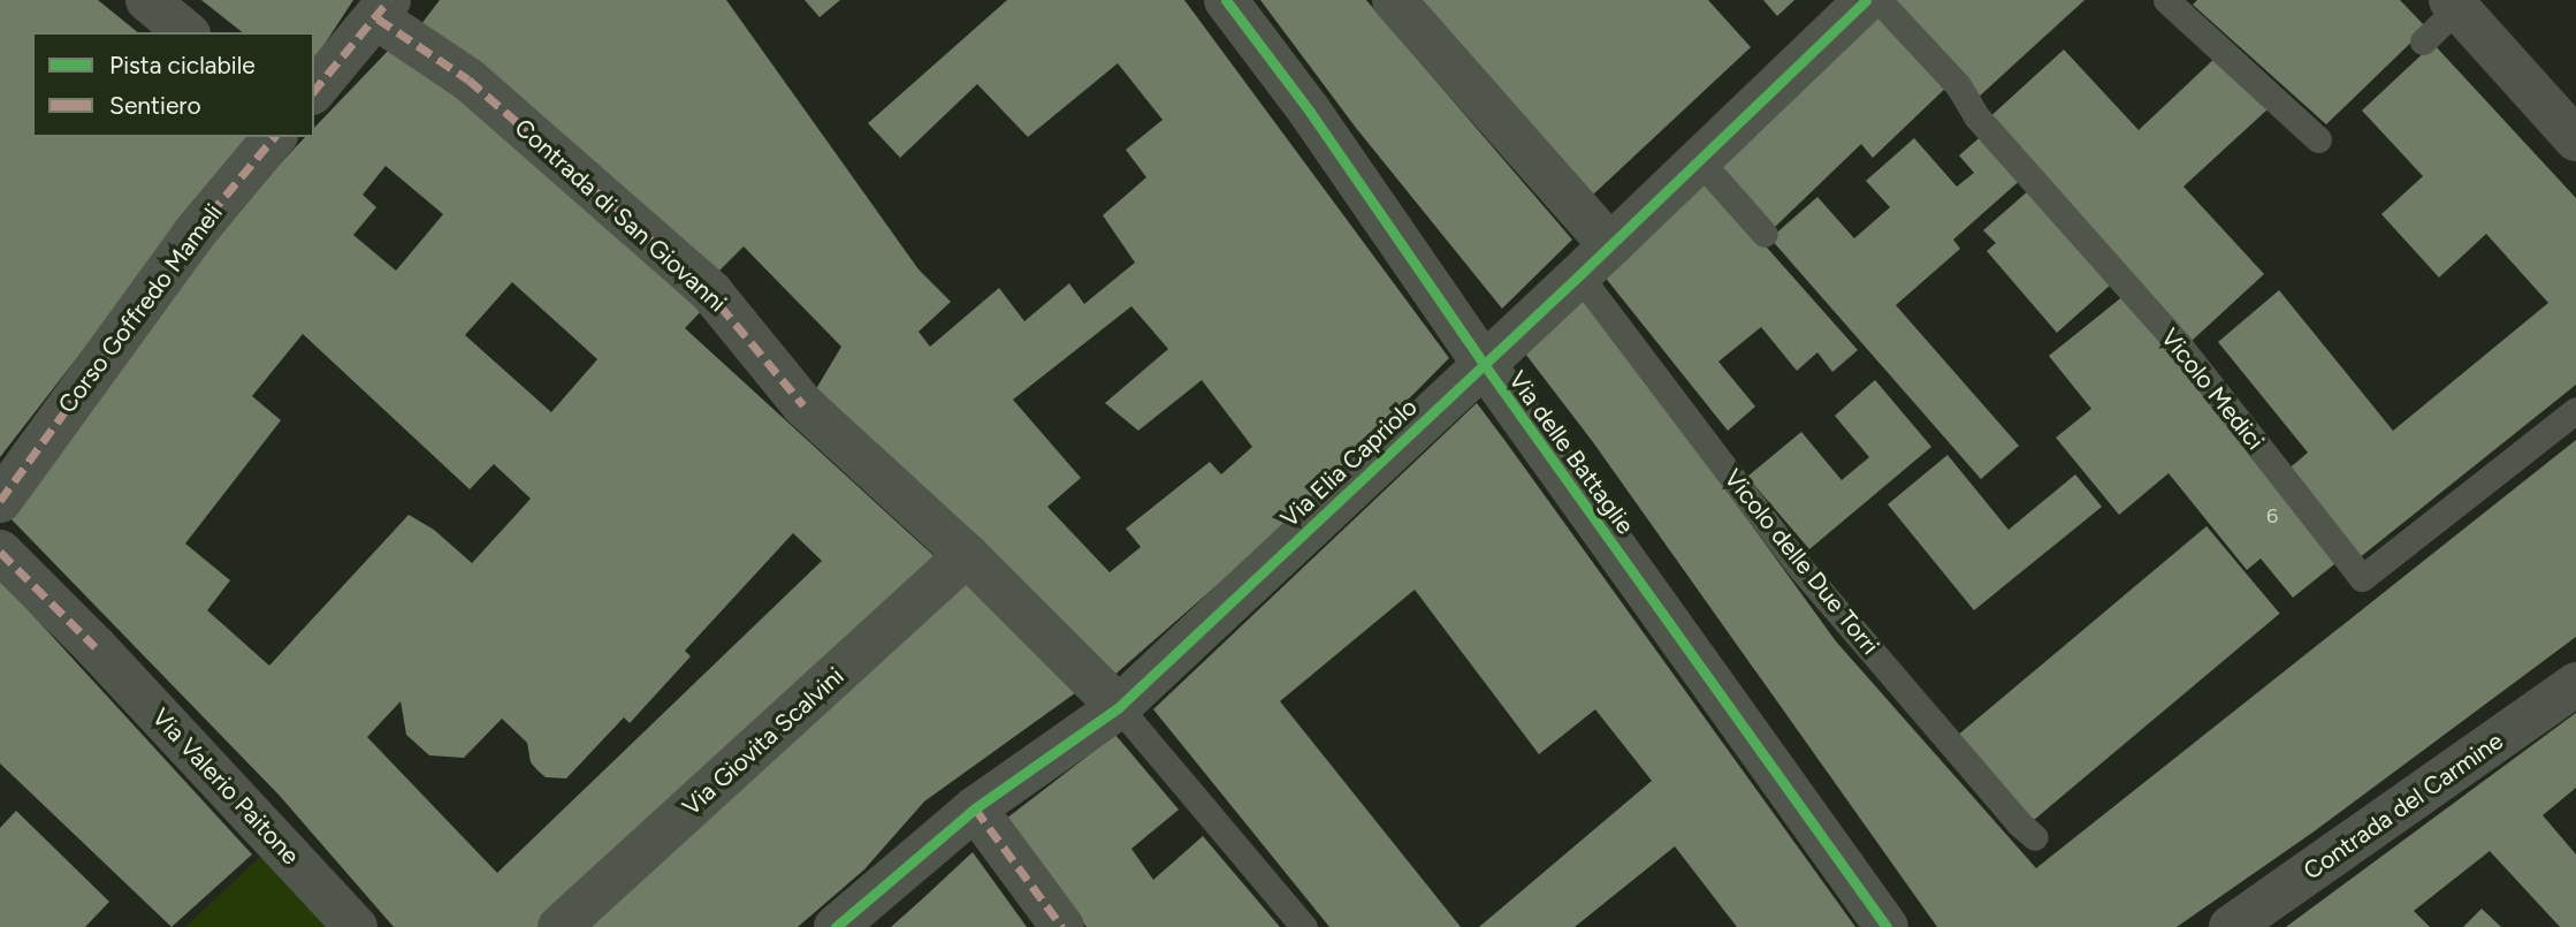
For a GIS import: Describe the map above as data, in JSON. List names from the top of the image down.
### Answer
{
  "streets": {
    "street": [
      "Contrada di San Giovanni",
      "Corso Goffredo Mameli",
      "Via delle Battaglie",
      "Via Elia Capriolo",
      "Via Giovita Scalvini",
      "Via Valerio Paitone",
      "Contrada del Carmine"
    ],
    "lane": ["Vicolo Medici", "Vicolo delle Due Torri"]
  },
  "crossings": [
    ["Contrada di San Giovanni", "Via Elia Capriolo"],
    ["Contrada di San Giovanni", "Via Giovita Scalvini"],
    ["Via delle Battaglie", "Via Elia Capriolo"],
    ["Via Elia Capriolo", "Vicolo delle Due Torri"]
  ],
  "house_numbers": ["6"],
  "legend": ["Pista ciclabile", "Sentiero"]
}
